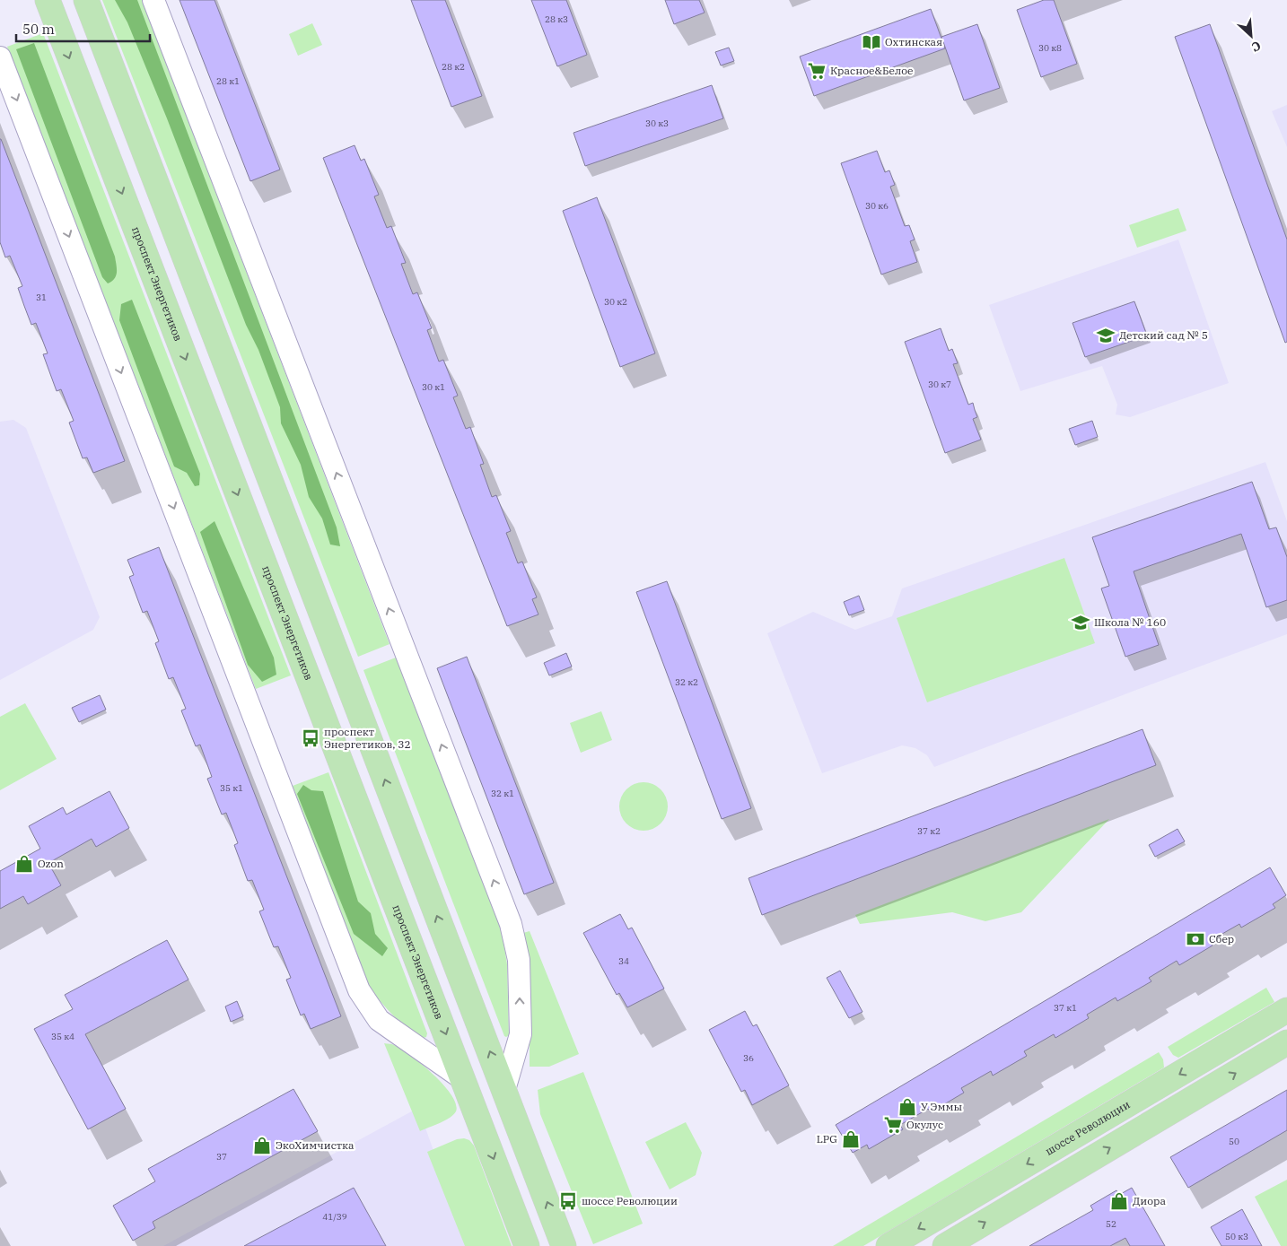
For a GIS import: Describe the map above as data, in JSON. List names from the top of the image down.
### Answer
{
  "streets": {
    "main road": ["проспект Энергетиков", "шоссе Революции"]
  },
  "places": {
    "library": ["Охтинская"],
    "supermarket": ["Красное&Белое", "Окулус"],
    "school or university": ["Детский сад № 5", "Школа № 160"],
    "bus stop": ["проспект Энергетиков, 32", "шоссе Революции"],
    "shop": [
      "Ozon",
      "У Эммы",
      "LPG",
      "ЭкоХимчистка",
      "Диора"
    ],
    "bank": ["Сбер"]
  },
  "house_numbers": [
    "28 к3",
    "30 к8",
    "28 к2",
    "28 к1",
    "30 к3",
    "30 к6",
    "31",
    "30 к2",
    "30 к7",
    "30 к1",
    "32 к2",
    "35 к1",
    "32 к1",
    "37 к2",
    "34",
    "37 к1",
    "35 к4",
    "36",
    "50",
    "37",
    "41/39",
    "52",
    "50 к3"
  ],
  "scale_bar": "50 m",
  "north": "bottom right"
}
